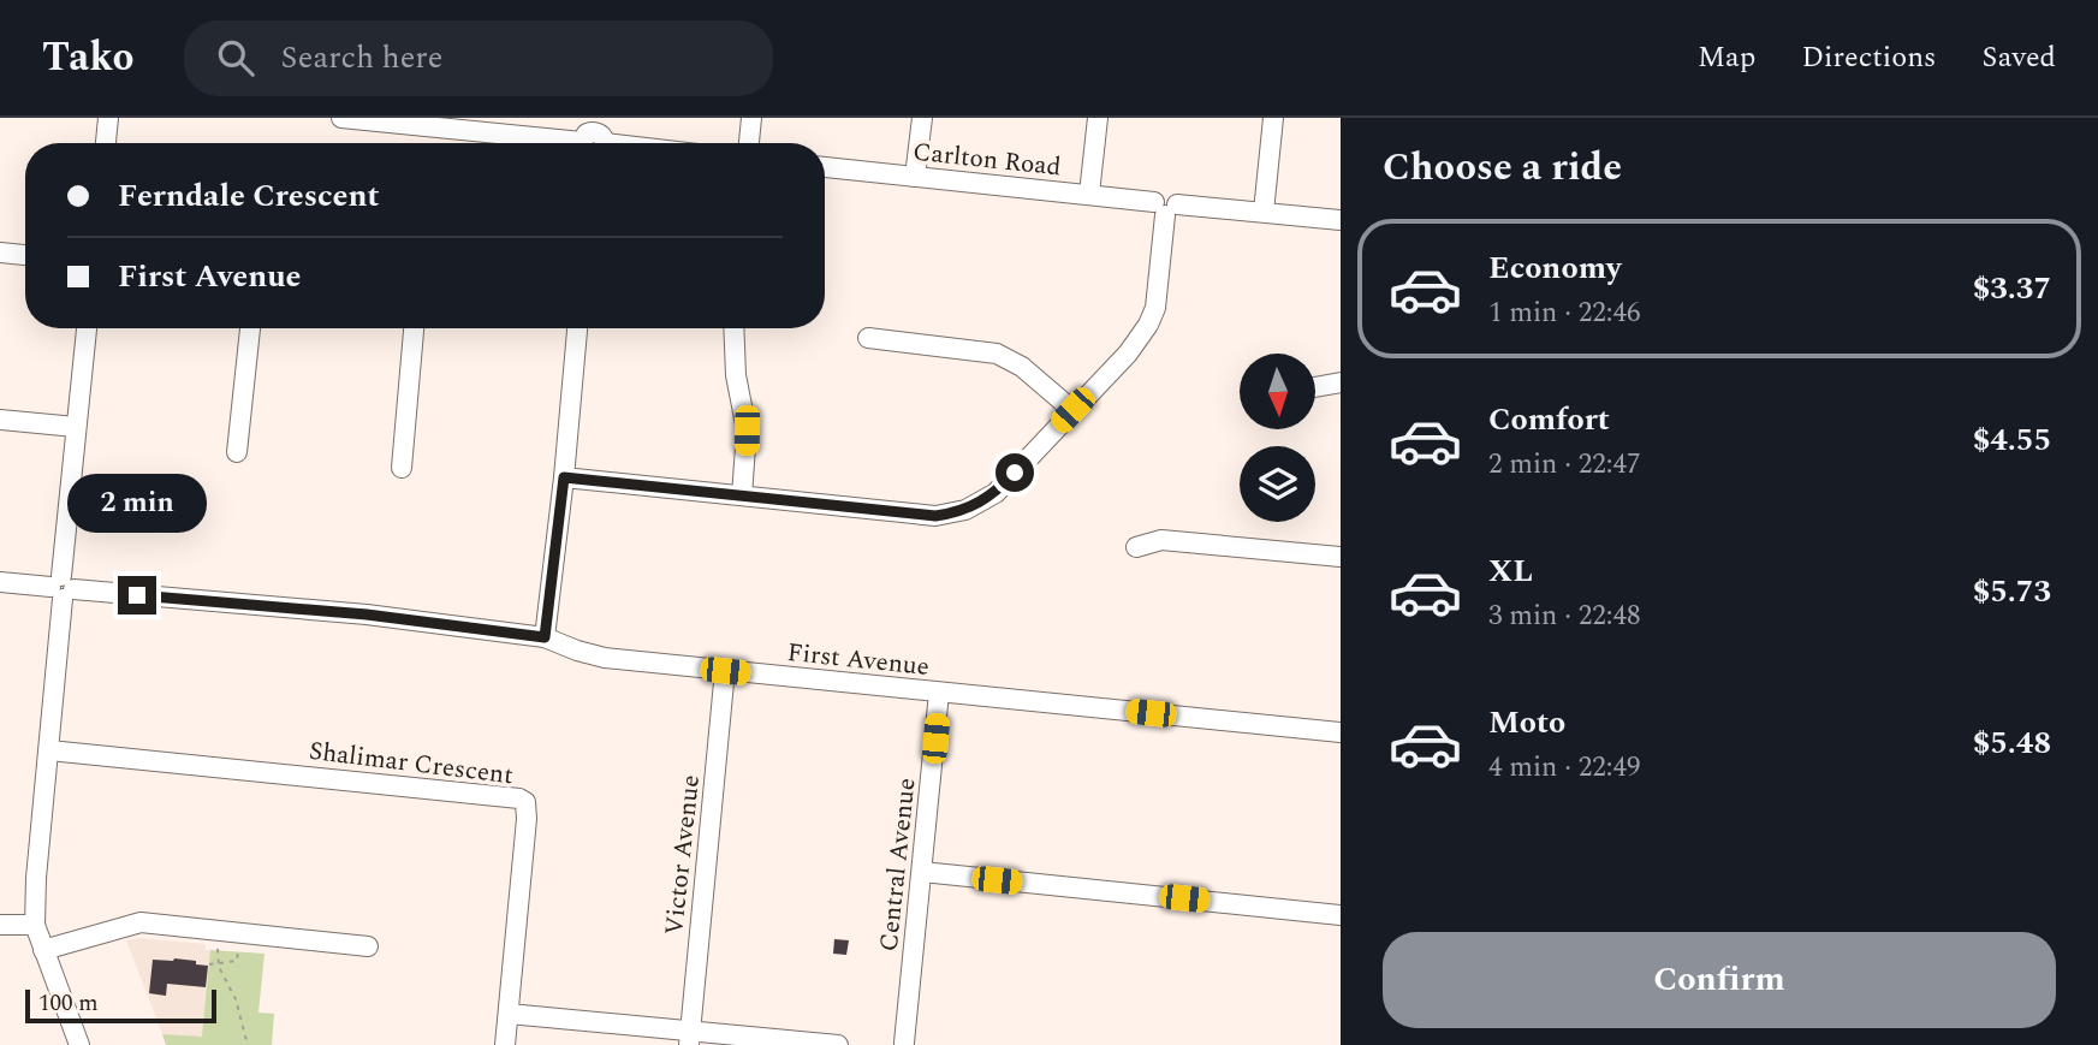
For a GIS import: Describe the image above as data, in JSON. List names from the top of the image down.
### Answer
{
  "streets": {
    "street": [
      "Carlton Road",
      "First Avenue",
      "Shalimar Crescent",
      "Victor Avenue",
      "Central Avenue"
    ]
  },
  "crossings": [
    ["First Avenue", "Victor Avenue"],
    ["First Avenue", "Central Avenue"]
  ],
  "scale_bar": "100 m",
  "north": "bottom",
  "page": {
    "header": "Tako",
    "search": "Search here",
    "nav": ["Map", "Directions", "Saved"],
    "heading": "Choose a ride",
    "banner": ["Ferndale Crescent", "First Avenue"],
    "list": [
      {
        "name": "Economy",
        "note": "1 min · 22:46",
        "value": "$3.37"
      },
      {
        "name": "Comfort",
        "note": "2 min · 22:47",
        "value": "$4.55"
      },
      {
        "name": "XL",
        "note": "3 min · 22:48",
        "value": "$5.73"
      },
      {
        "name": "Moto",
        "note": "4 min · 22:49",
        "value": "$5.48"
      }
    ],
    "bubble": "2 min",
    "buttons": "Confirm",
    "scale": "100 m"
  }
}
